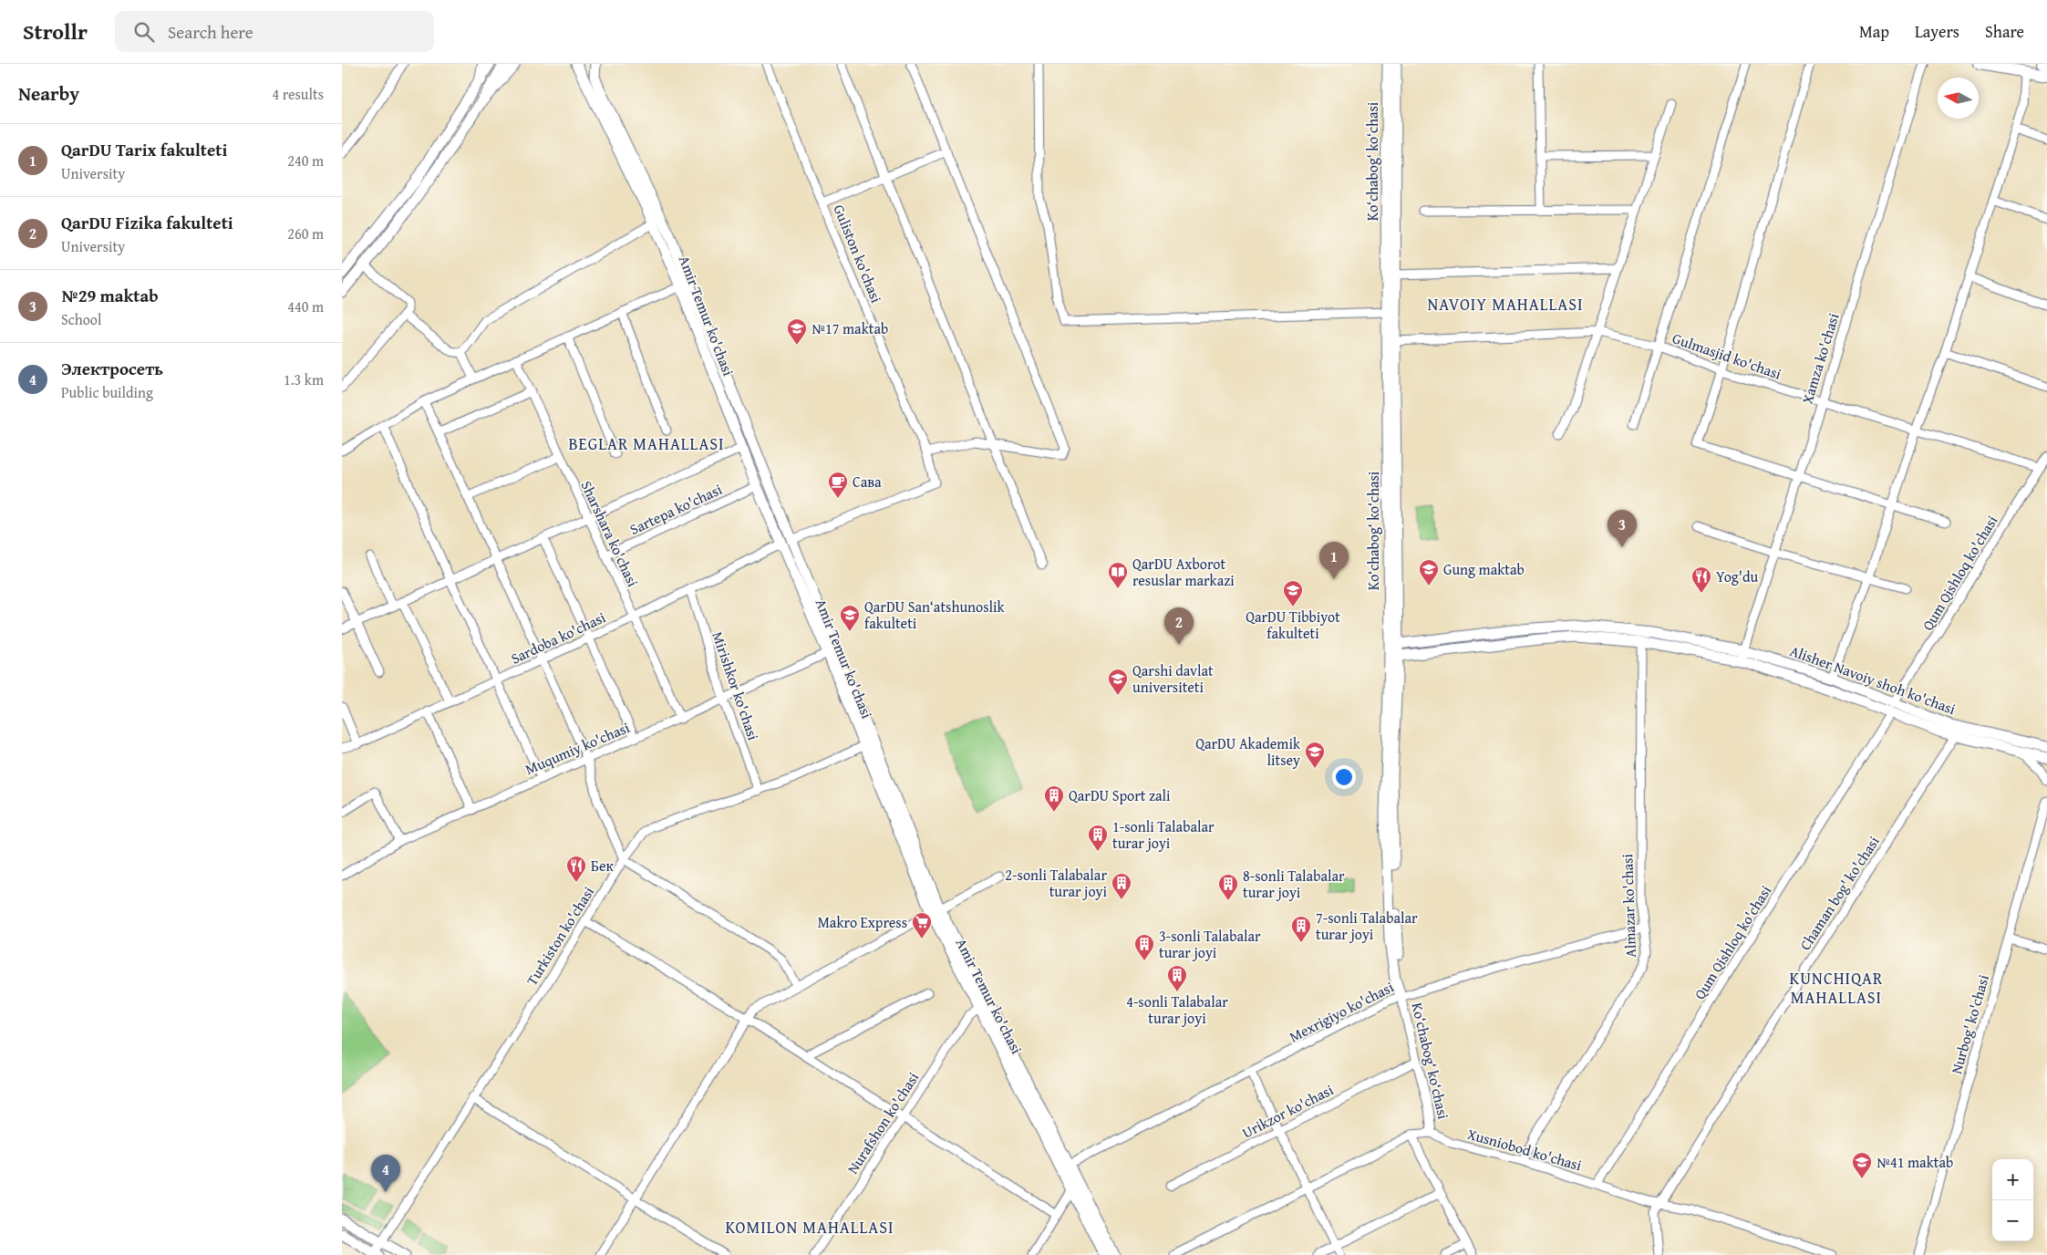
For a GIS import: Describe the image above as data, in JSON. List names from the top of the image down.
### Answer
{
  "streets": {
    "main road": ["Ko‘chabog‘ ko‘chasi", "Amir Temur ko'chasi", "Alisher Navoiy shoh ko'chasi"],
    "street": [
      "Guliston ko'chasi",
      "Gulmasjid ko'chasi",
      "Xamza ko'chasi",
      "Sartepa ko'chasi",
      "Sharshara ko'chasi",
      "Qum Qishloq ko'chasi",
      "Sardoba ko'chasi",
      "Mirishkor ko'chasi",
      "Muqumiy ko'chasi",
      "Chaman bog' ko'chasi",
      "Almazar ko'chasi",
      "Turkiston ko'chasi",
      "Mexrigiyo ko'chasi",
      "Nurbog' ko'chasi",
      "Urikzor ko'chasi",
      "Nurafshon ko'chasi",
      "Xusniobod ko'chasi"
    ]
  },
  "crossings": [
    ["Ko‘chabog‘ ko‘chasi", "Gulmasjid ko'chasi"],
    ["Ko‘chabog‘ ko‘chasi", "Alisher Navoiy shoh ko'chasi"],
    ["Ko‘chabog‘ ko‘chasi", "Mexrigiyo ko'chasi"],
    ["Ko‘chabog‘ ko‘chasi", "Urikzor ko'chasi"],
    ["Ko‘chabog‘ ko‘chasi", "Xusniobod ko'chasi"],
    ["Guliston ko'chasi", "Amir Temur ko'chasi"],
    ["Guliston ko'chasi", "Sardoba ko'chasi"],
    ["Amir Temur ko'chasi", "Sartepa ko'chasi"],
    ["Amir Temur ko'chasi", "Sardoba ko'chasi"],
    ["Amir Temur ko'chasi", "Muqumiy ko'chasi"],
    ["Amir Temur ko'chasi", "Turkiston ko'chasi"],
    ["Amir Temur ko'chasi", "Mexrigiyo ko'chasi"],
    ["Amir Temur ko'chasi", "Nurafshon ko'chasi"],
    ["Gulmasjid ko'chasi", "Xamza ko'chasi"],
    ["Gulmasjid ko'chasi", "Qum Qishloq ko'chasi"],
    ["Xamza ko'chasi", "Alisher Navoiy shoh ko'chasi"],
    ["Sartepa ko'chasi", "Sharshara ko'chasi"],
    ["Sharshara ko'chasi", "Sardoba ko'chasi"],
    ["Sharshara ko'chasi", "Muqumiy ko'chasi"],
    ["Qum Qishloq ko'chasi", "Alisher Navoiy shoh ko'chasi"],
    ["Qum Qishloq ko'chasi", "Xusniobod ko'chasi"],
    ["Sardoba ko'chasi", "Mirishkor ko'chasi"],
    ["Alisher Navoiy shoh ko'chasi", "Chaman bog' ko'chasi"],
    ["Alisher Navoiy shoh ko'chasi", "Almazar ko'chasi"],
    ["Mirishkor ko'chasi", "Muqumiy ko'chasi"],
    ["Mirishkor ko'chasi", "Turkiston ko'chasi"],
    ["Chaman bog' ko'chasi", "Xusniobod ko'chasi"],
    ["Almazar ko'chasi", "Mexrigiyo ko'chasi"],
    ["Almazar ko'chasi", "Xusniobod ko'chasi"]
  ],
  "districts": [
    "NAVOIY MAHALLASI",
    "BEGLAR MAHALLASI",
    "KUNCHIQAR MAHALLASI",
    "KOMILON MAHALLASI"
  ],
  "places": {
    "school or university": [
      "№17 maktab",
      "Gung maktab",
      "QarDU Tibbiyot fakulteti",
      "QarDU San‘atshunoslik fakulteti",
      "Qarshi davlat universiteti",
      "QarDU Akademik litsey",
      "№41 maktab"
    ],
    "cafe": ["Сава"],
    "library": ["QarDU Axborot resuslar markazi"],
    "restaurant": ["Yog'du", "Бек"],
    "building": [
      "QarDU Sport zali",
      "1-sonli Talabalar turar joyi",
      "2-sonli Talabalar turar joyi",
      "8-sonli Talabalar turar joyi",
      "7-sonli Talabalar turar joyi",
      "3-sonli Talabalar turar joyi",
      "4-sonli Talabalar turar joyi"
    ],
    "supermarket": ["Makro Express"]
  },
  "north": "left",
  "page": {
    "header": "Strollr",
    "search": "Search here",
    "nav": ["Map", "Layers", "Share"],
    "heading": ["Nearby", "4 results"],
    "list": [
      {
        "mark": "1",
        "name": "QarDU Tarix fakulteti",
        "note": "University",
        "value": "240 m"
      },
      {
        "mark": "2",
        "name": "QarDU Fizika fakulteti",
        "note": "University",
        "value": "260 m"
      },
      {
        "mark": "3",
        "name": "№29 maktab",
        "note": "School",
        "value": "440 m"
      },
      {
        "mark": "4",
        "name": "Электросеть",
        "note": "Public building",
        "value": "1.3 km"
      }
    ],
    "pins": [
      "3",
      "1",
      "2",
      "4"
    ],
    "map_buttons": ["+", "−"]
  }
}
